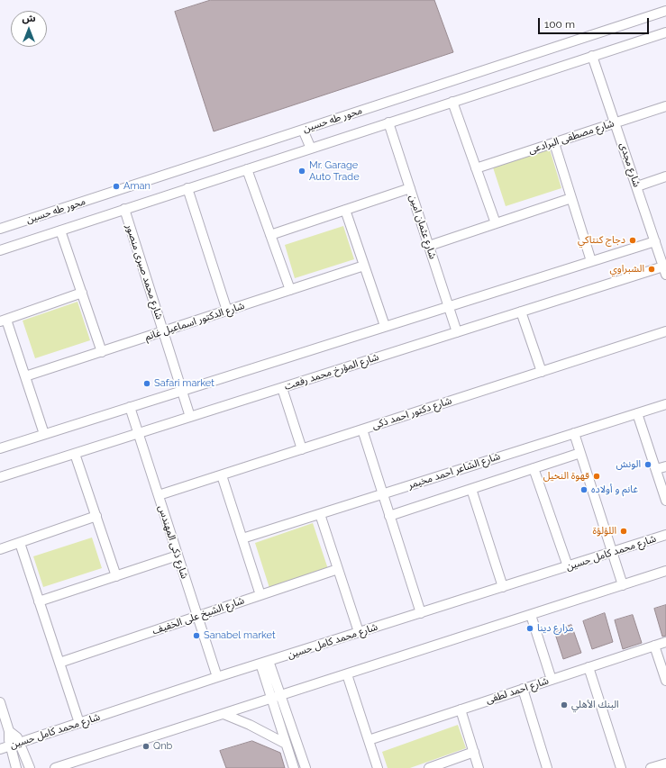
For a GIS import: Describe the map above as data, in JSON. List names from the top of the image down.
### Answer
{
  "streets": {
    "street": [
      "محور طه حسين",
      "شارع مصطفى البرادعى",
      "شارع مجدى",
      "شارع عثمان امين",
      "شارع محمد صبرى منصور",
      "شارع الدكتور اسماعيل غانم",
      "شارع المؤرخ محمد رفعت",
      "شارع دكتور احمد ذكى",
      "شارع الشاعر احمد مخيمر",
      "شارع ذكى المهندس",
      "شارع محمد كامل حسين",
      "شارع الشيخ على الخفيف",
      "شارع احمد لطفى"
    ]
  },
  "crossings": [
    ["محور طه حسين", "شارع مجدى"],
    ["محور طه حسين", "شارع عثمان امين"],
    ["محور طه حسين", "شارع محمد صبرى منصور"],
    ["شارع مصطفى البرادعى", "شارع مجدى"],
    ["شارع مجدى", "شارع المؤرخ محمد رفعت"],
    ["شارع عثمان امين", "شارع المؤرخ محمد رفعت"],
    ["شارع محمد صبرى منصور", "شارع الدكتور اسماعيل غانم"],
    ["شارع محمد صبرى منصور", "شارع المؤرخ محمد رفعت"],
    ["شارع المؤرخ محمد رفعت", "شارع ذكى المهندس"],
    ["شارع دكتور احمد ذكى", "شارع ذكى المهندس"],
    ["شارع ذكى المهندس", "شارع محمد كامل حسين"],
    ["شارع ذكى المهندس", "شارع الشيخ على الخفيف"]
  ],
  "places": [
    "Mr. Garage Auto Trade",
    "Aman",
    "دجاج كنتاكي",
    "الشبراوي",
    "Safari market",
    "الونش",
    "قهوة النخيل",
    "غانم و أولاده",
    "اللؤلؤة",
    "مزارع دينا",
    "Sanabel market",
    "البنك الأهلي",
    "Qnb"
  ],
  "scale_bar": "100 m",
  "north": "top"
}
